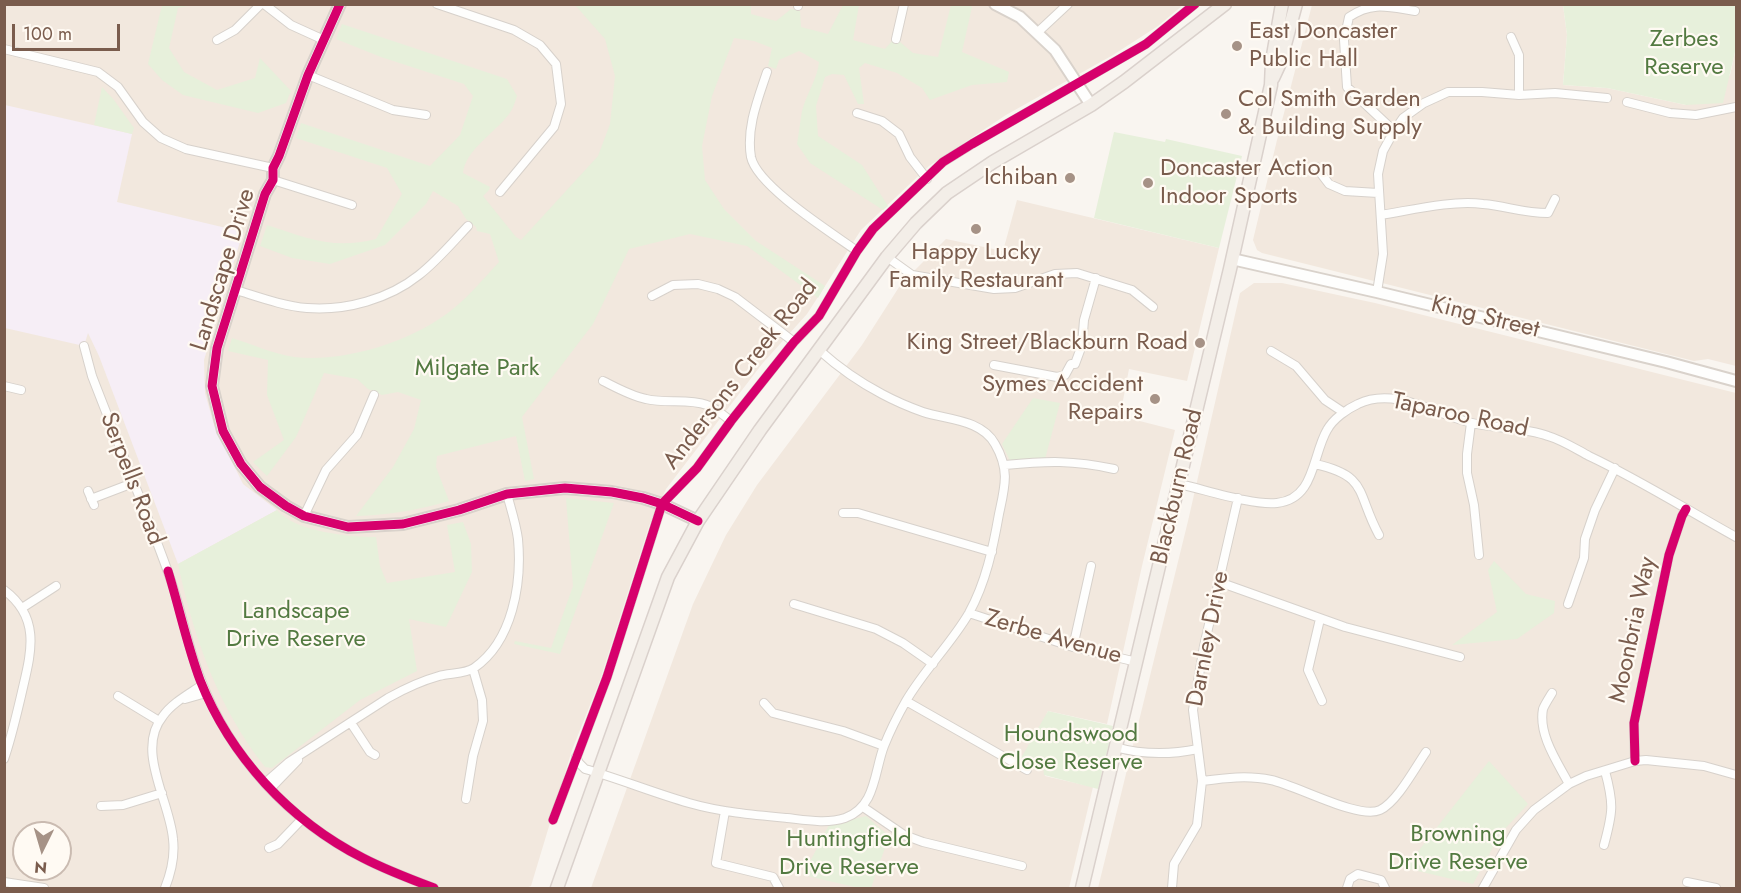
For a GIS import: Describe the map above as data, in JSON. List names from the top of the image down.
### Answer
{
  "streets": {
    "main road": ["Andersons Creek Road", "Blackburn Road"],
    "street": [
      "Landscape Drive",
      "King Street",
      "Taparoo Road",
      "Serpells Road",
      "Moonbria Way",
      "Zerbe Avenue",
      "Darnley Drive"
    ]
  },
  "crossings": [
    ["Landscape Drive", "Andersons Creek Road"],
    ["King Street", "Blackburn Road"],
    ["Taparoo Road", "Blackburn Road"],
    ["Taparoo Road", "Moonbria Way"],
    ["Taparoo Road", "Darnley Drive"],
    ["Blackburn Road", "Zerbe Avenue"]
  ],
  "parks": [
    "Zerbes Reserve",
    "Milgate Park",
    "Landscape Drive Reserve",
    "Houndswood Close Reserve",
    "Browning Drive Reserve",
    "Huntingfield Drive Reserve"
  ],
  "places": [
    "East Doncaster Public Hall",
    "Col Smith Garden & Building Supply",
    "Ichiban",
    "Doncaster Action Indoor Sports",
    "Happy Lucky Family Restaurant",
    "King Street/Blackburn Road",
    "Symes Accident Repairs"
  ],
  "scale_bar": "100 m",
  "north": "bottom"
}
